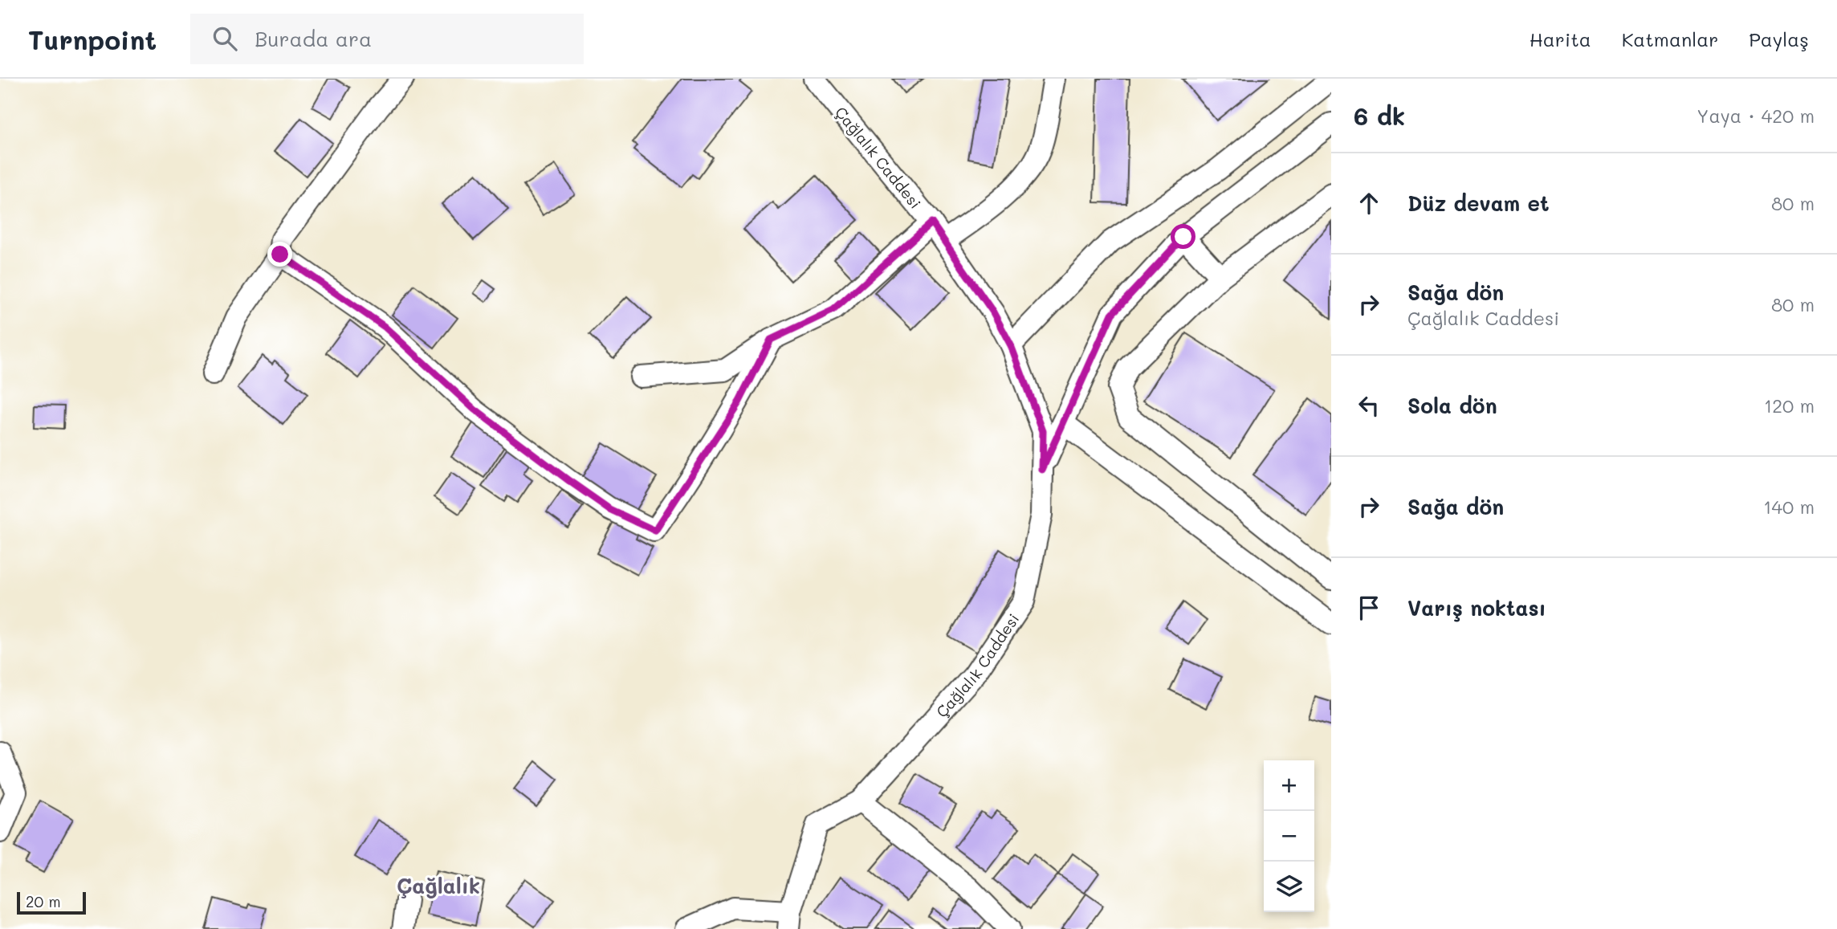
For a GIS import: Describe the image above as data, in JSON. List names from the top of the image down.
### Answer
{
  "streets": {
    "street": ["Çağlalık Caddesi"]
  },
  "districts": ["Çağlalık"],
  "scale_bar": "20 m",
  "page": {
    "header": "Turnpoint",
    "search": "Burada ara",
    "nav": ["Harita", "Katmanlar", "Paylaş"],
    "heading": ["6 dk", "Yaya · 420 m"],
    "list": [
      ["Düz devam et", "80 m"],
      ["Sağa dön", "Çağlalık Caddesi", "80 m"],
      ["Sola dön", "120 m"],
      ["Sağa dön", "140 m"],
      "Varış noktası"
    ],
    "map_buttons": ["+", "−"],
    "scale": "20 m"
  }
}
